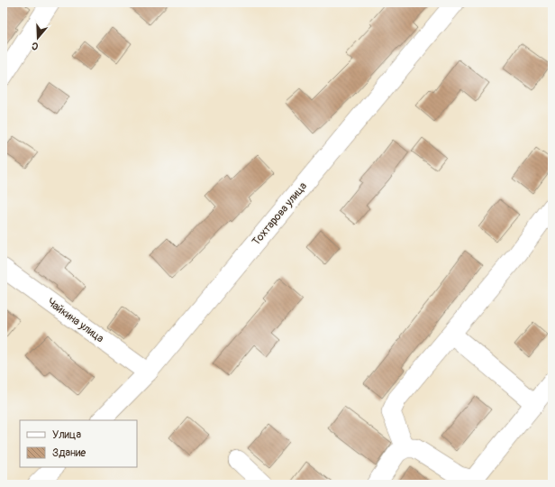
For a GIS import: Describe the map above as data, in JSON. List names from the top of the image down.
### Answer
{
  "streets": {
    "street": ["Тохтарова улица", "Чайкина улица"]
  },
  "crossings": [
    ["Тохтарова улица", "Чайкина улица"]
  ],
  "legend": ["Улица", "Здание"],
  "north": "bottom"
}
